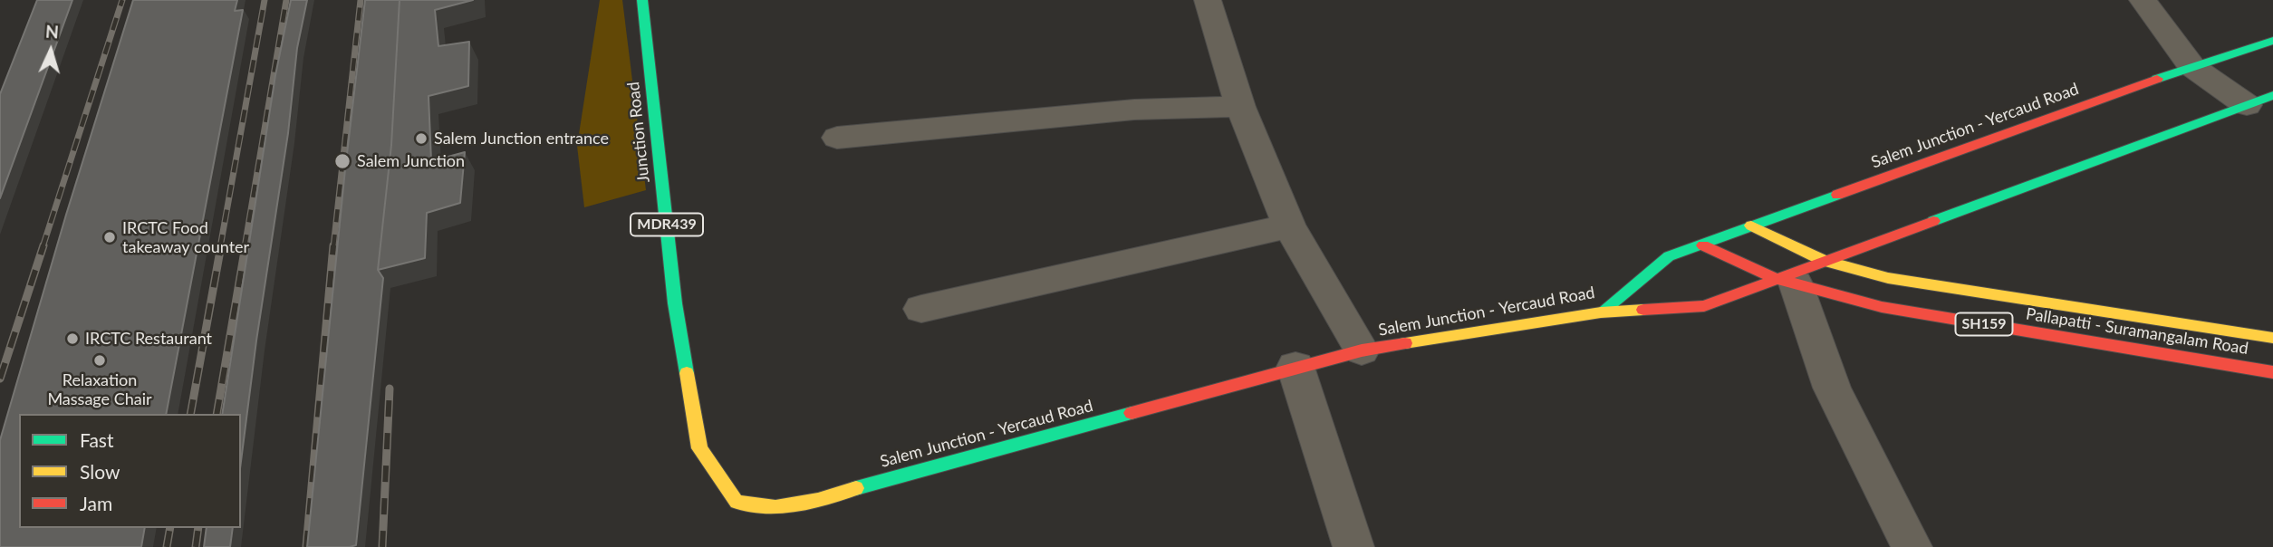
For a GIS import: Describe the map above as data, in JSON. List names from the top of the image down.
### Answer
{
  "streets": {
    "main road": [
      "Salem Junction - Yercaud Road",
      "Junction Road",
      "MDR439",
      "SH159",
      "Pallapatti - Suramangalam Road"
    ]
  },
  "crossings": [
    ["Salem Junction - Yercaud Road", "Junction Road"],
    ["Salem Junction - Yercaud Road", "Pallapatti - Suramangalam Road"]
  ],
  "places": [
    "Salem Junction entrance",
    "Salem Junction",
    "IRCTC Food takeaway counter",
    "IRCTC Restaurant",
    "Relaxation Massage Chair"
  ],
  "legend": ["Fast", "Slow", "Jam"],
  "north": "top"
}
